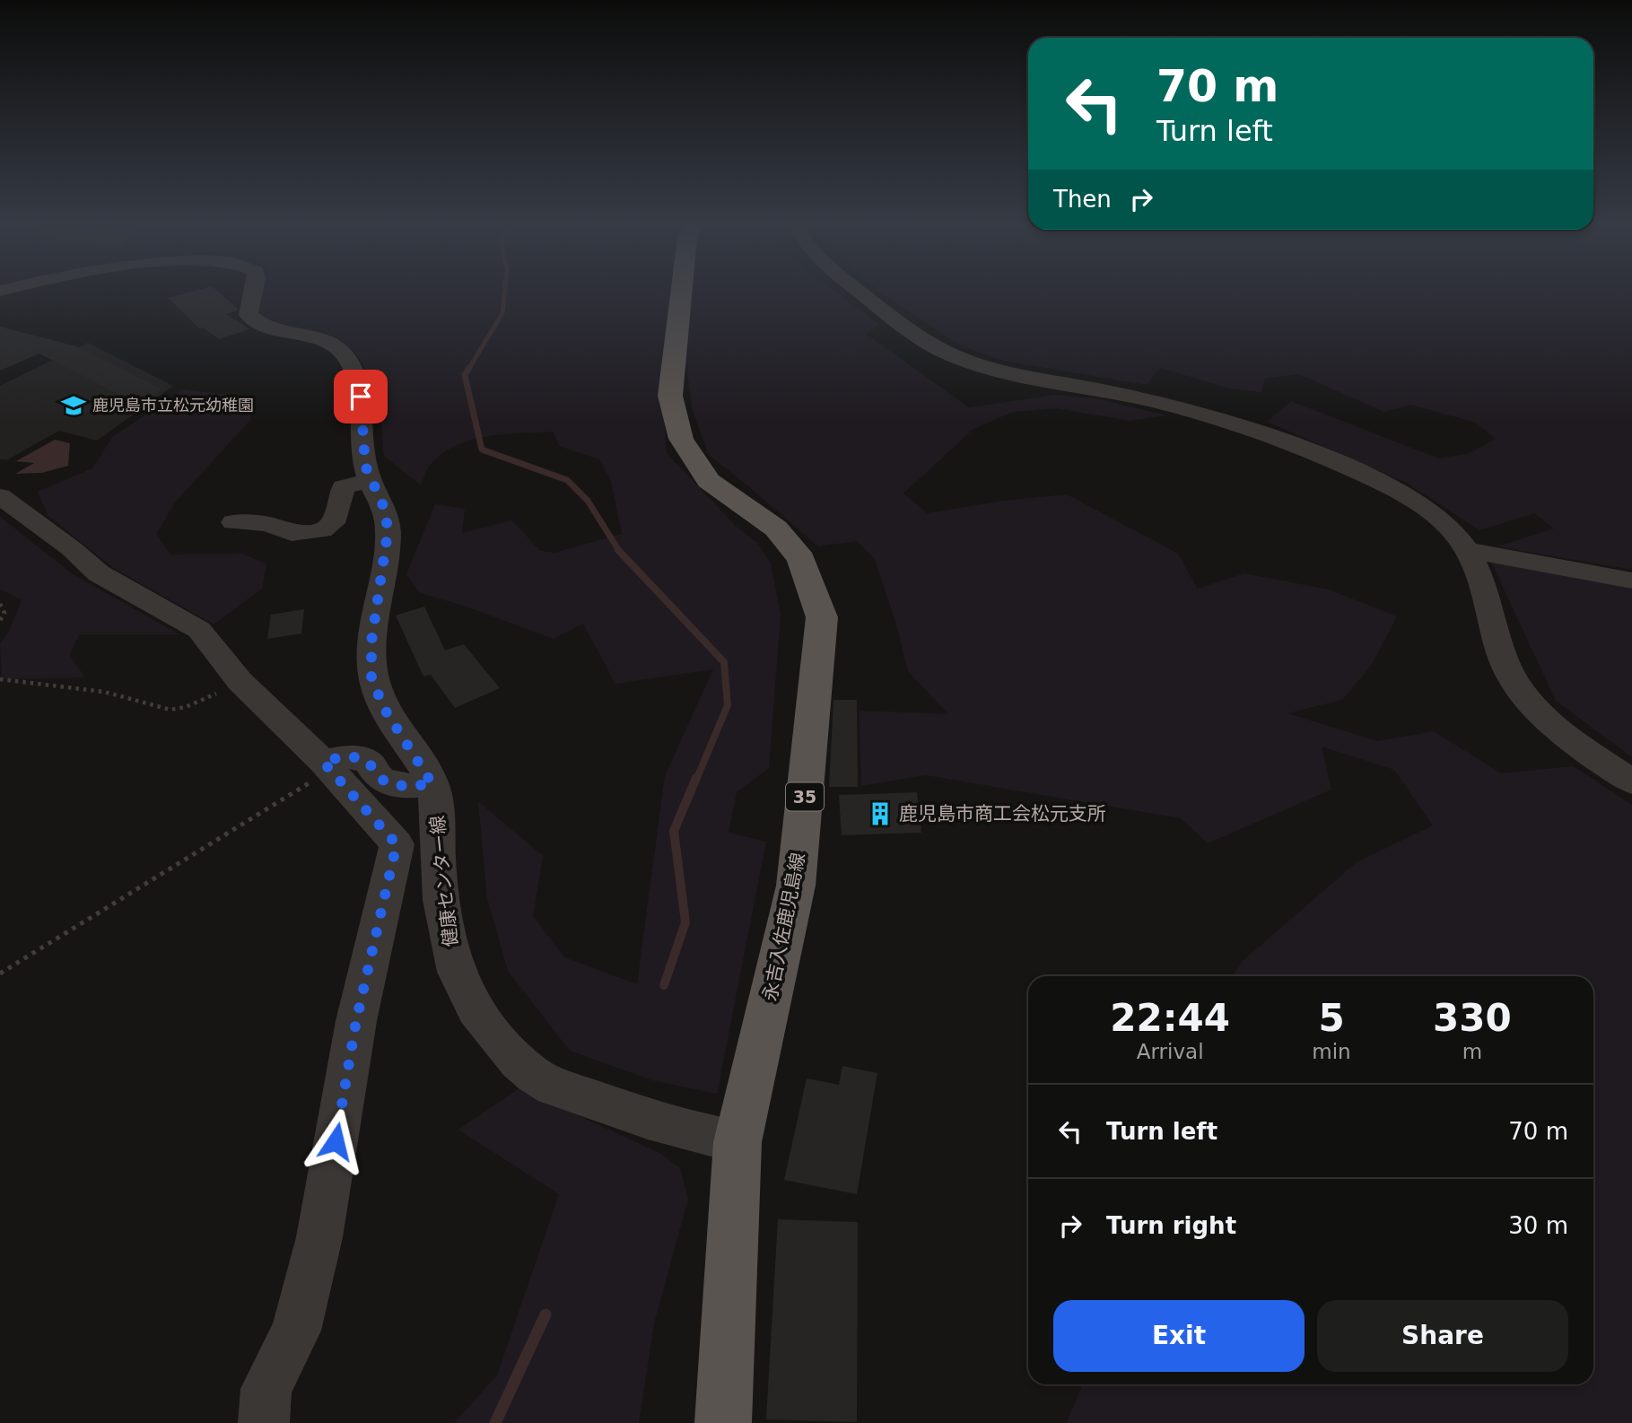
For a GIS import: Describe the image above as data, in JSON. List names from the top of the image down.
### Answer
{
  "streets": {
    "main road": ["35", "永吉入佐鹿児島線"],
    "street": ["健康センター線"]
  },
  "crossings": [
    ["健康センター線", "永吉入佐鹿児島線"]
  ],
  "places": {
    "school or university": ["鹿児島市立松元幼稚園"],
    "building": ["鹿児島市商工会松元支所"]
  },
  "page": {
    "turn": ["70 m", "Turn left"],
    "then": "Then",
    "eta": [
      "22:44",
      "Arrival",
      "5",
      "min",
      "330",
      "m"
    ],
    "list": [
      {
        "name": "Turn left",
        "value": "70 m"
      },
      {
        "name": "Turn right",
        "value": "30 m"
      }
    ],
    "buttons": ["Exit", "Share"]
  }
}
